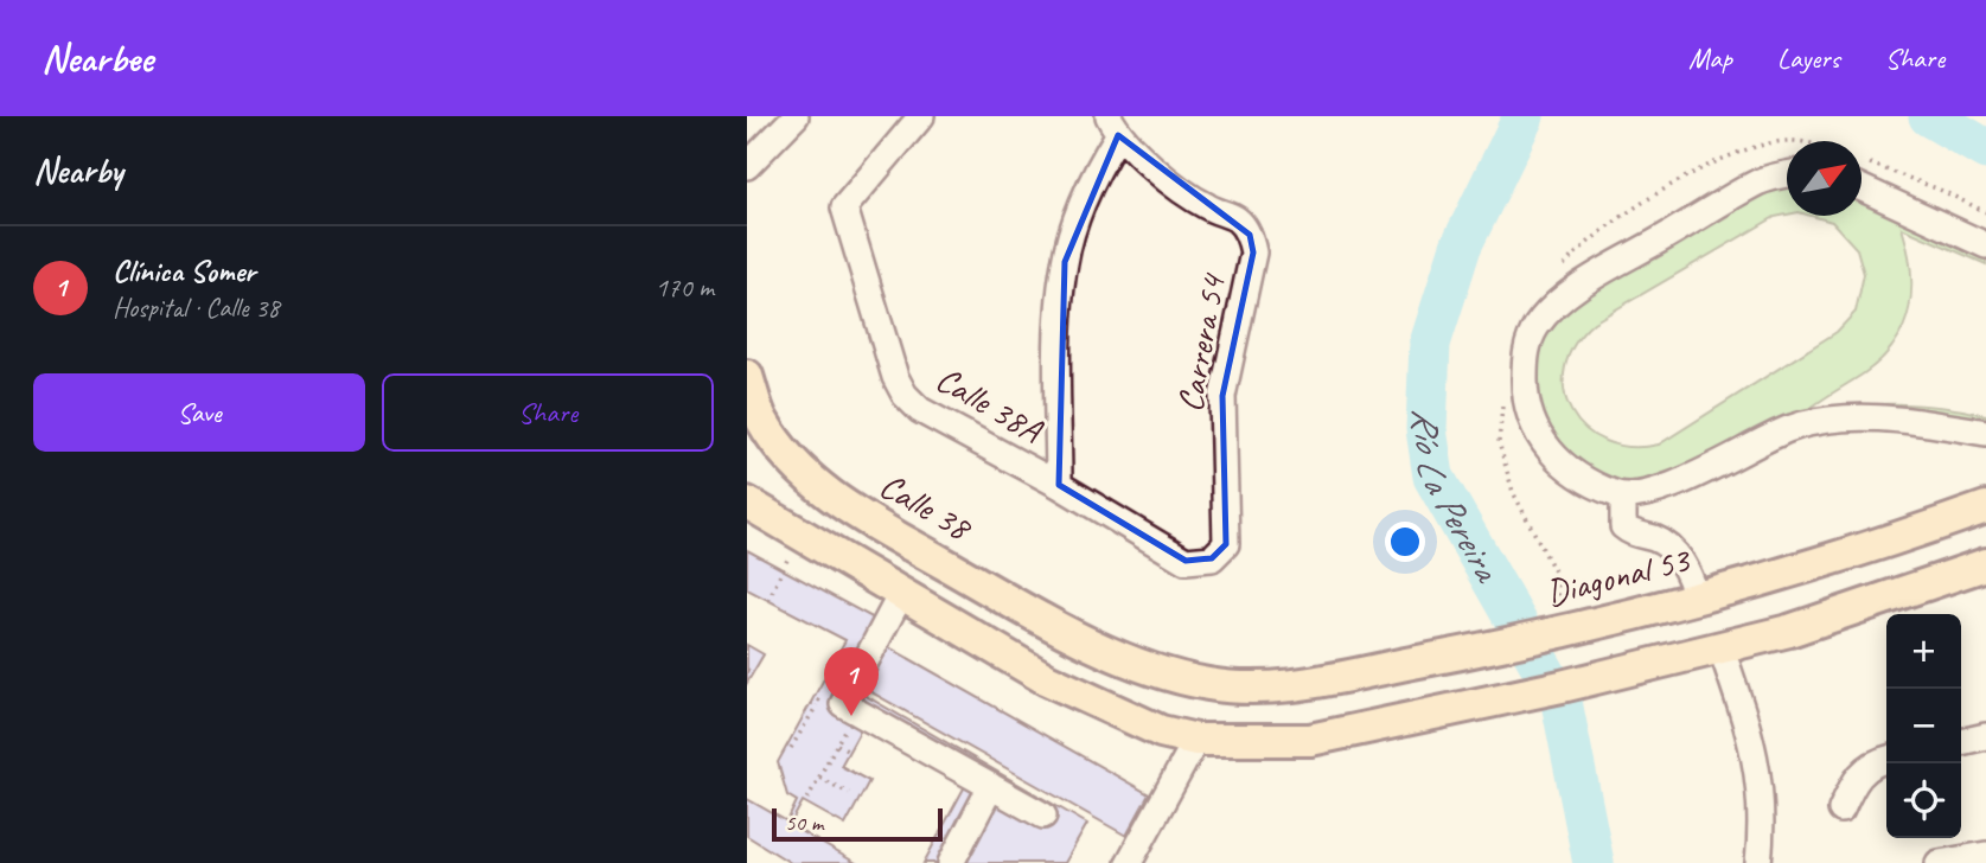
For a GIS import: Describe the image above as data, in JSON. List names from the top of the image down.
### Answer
{
  "streets": {
    "main road": ["Calle 38", "Diagonal 53"],
    "street": ["Carrera 54", "Calle 38A"]
  },
  "crossings": [
    ["Carrera 54", "Calle 38A"],
    ["Calle 38", "Diagonal 53"]
  ],
  "water": ["Río La Pereira"],
  "scale_bar": "50 m",
  "north": "top right",
  "page": {
    "header": "Nearbee",
    "nav": ["Map", "Layers", "Share"],
    "heading": "Nearby",
    "list": [
      {
        "mark": "1",
        "name": "Clínica Somer",
        "note": "Hospital · Calle 38",
        "value": "170 m"
      }
    ],
    "buttons": ["Save", "Share"],
    "map_buttons": ["+", "−"],
    "pins": "1",
    "scale": "50 m"
  }
}
